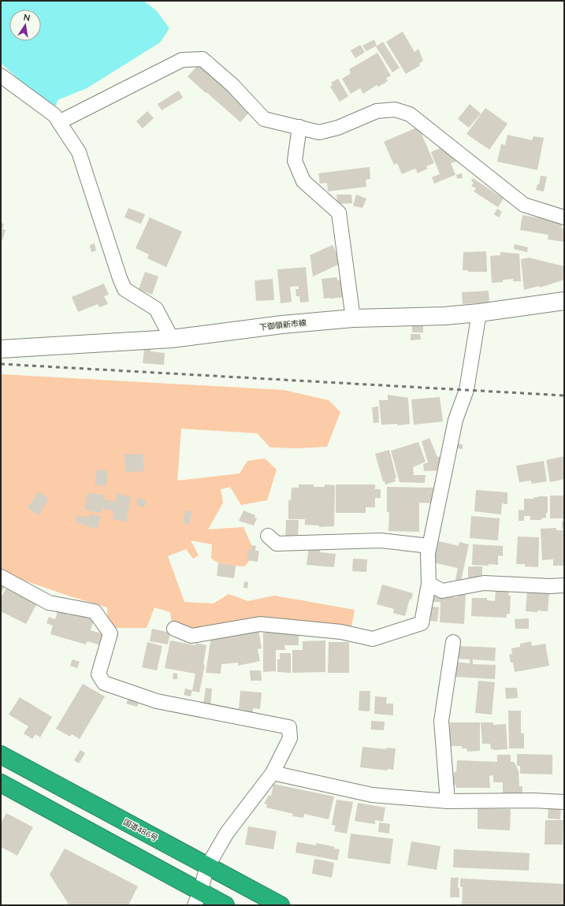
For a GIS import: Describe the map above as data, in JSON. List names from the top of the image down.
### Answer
{
  "streets": {
    "highway": ["国道486号"],
    "main road": ["下御領新市線"]
  },
  "north": "top"
}
